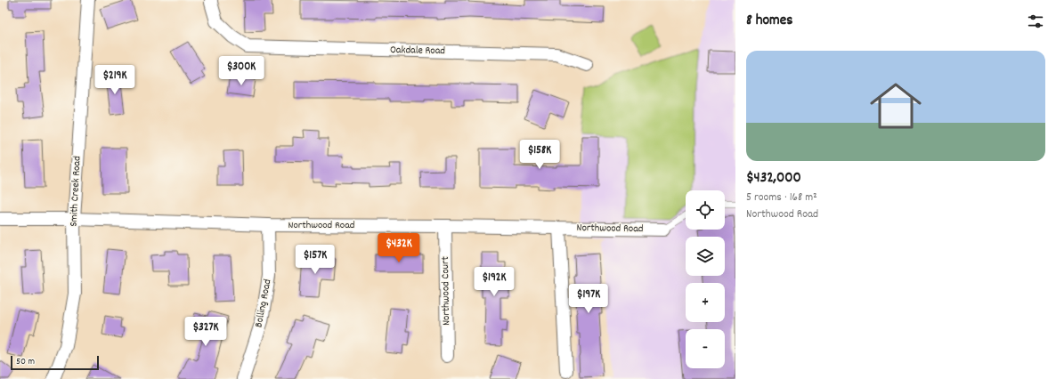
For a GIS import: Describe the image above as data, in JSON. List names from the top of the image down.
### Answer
{
  "streets": {
    "street": [
      "Oakdale Road",
      "Smith Creek Road",
      "Northwood Road",
      "Northwood Court",
      "Bolling Road"
    ]
  },
  "crossings": [
    ["Smith Creek Road", "Northwood Road"],
    ["Northwood Road", "Northwood Court"],
    ["Northwood Road", "Bolling Road"]
  ],
  "scale_bar": "50 m",
  "page": {
    "heading": "8 homes",
    "list": [
      {
        "name": "$432,000",
        "note": "5 rooms · 168 m² · Northwood Road"
      }
    ],
    "price": [
      "$300K",
      "$219K",
      "$158K",
      "$432K",
      "$157K",
      "$192K",
      "$197K",
      "$327K"
    ],
    "map_buttons": ["+", "−"],
    "scale": "50 m"
  }
}
